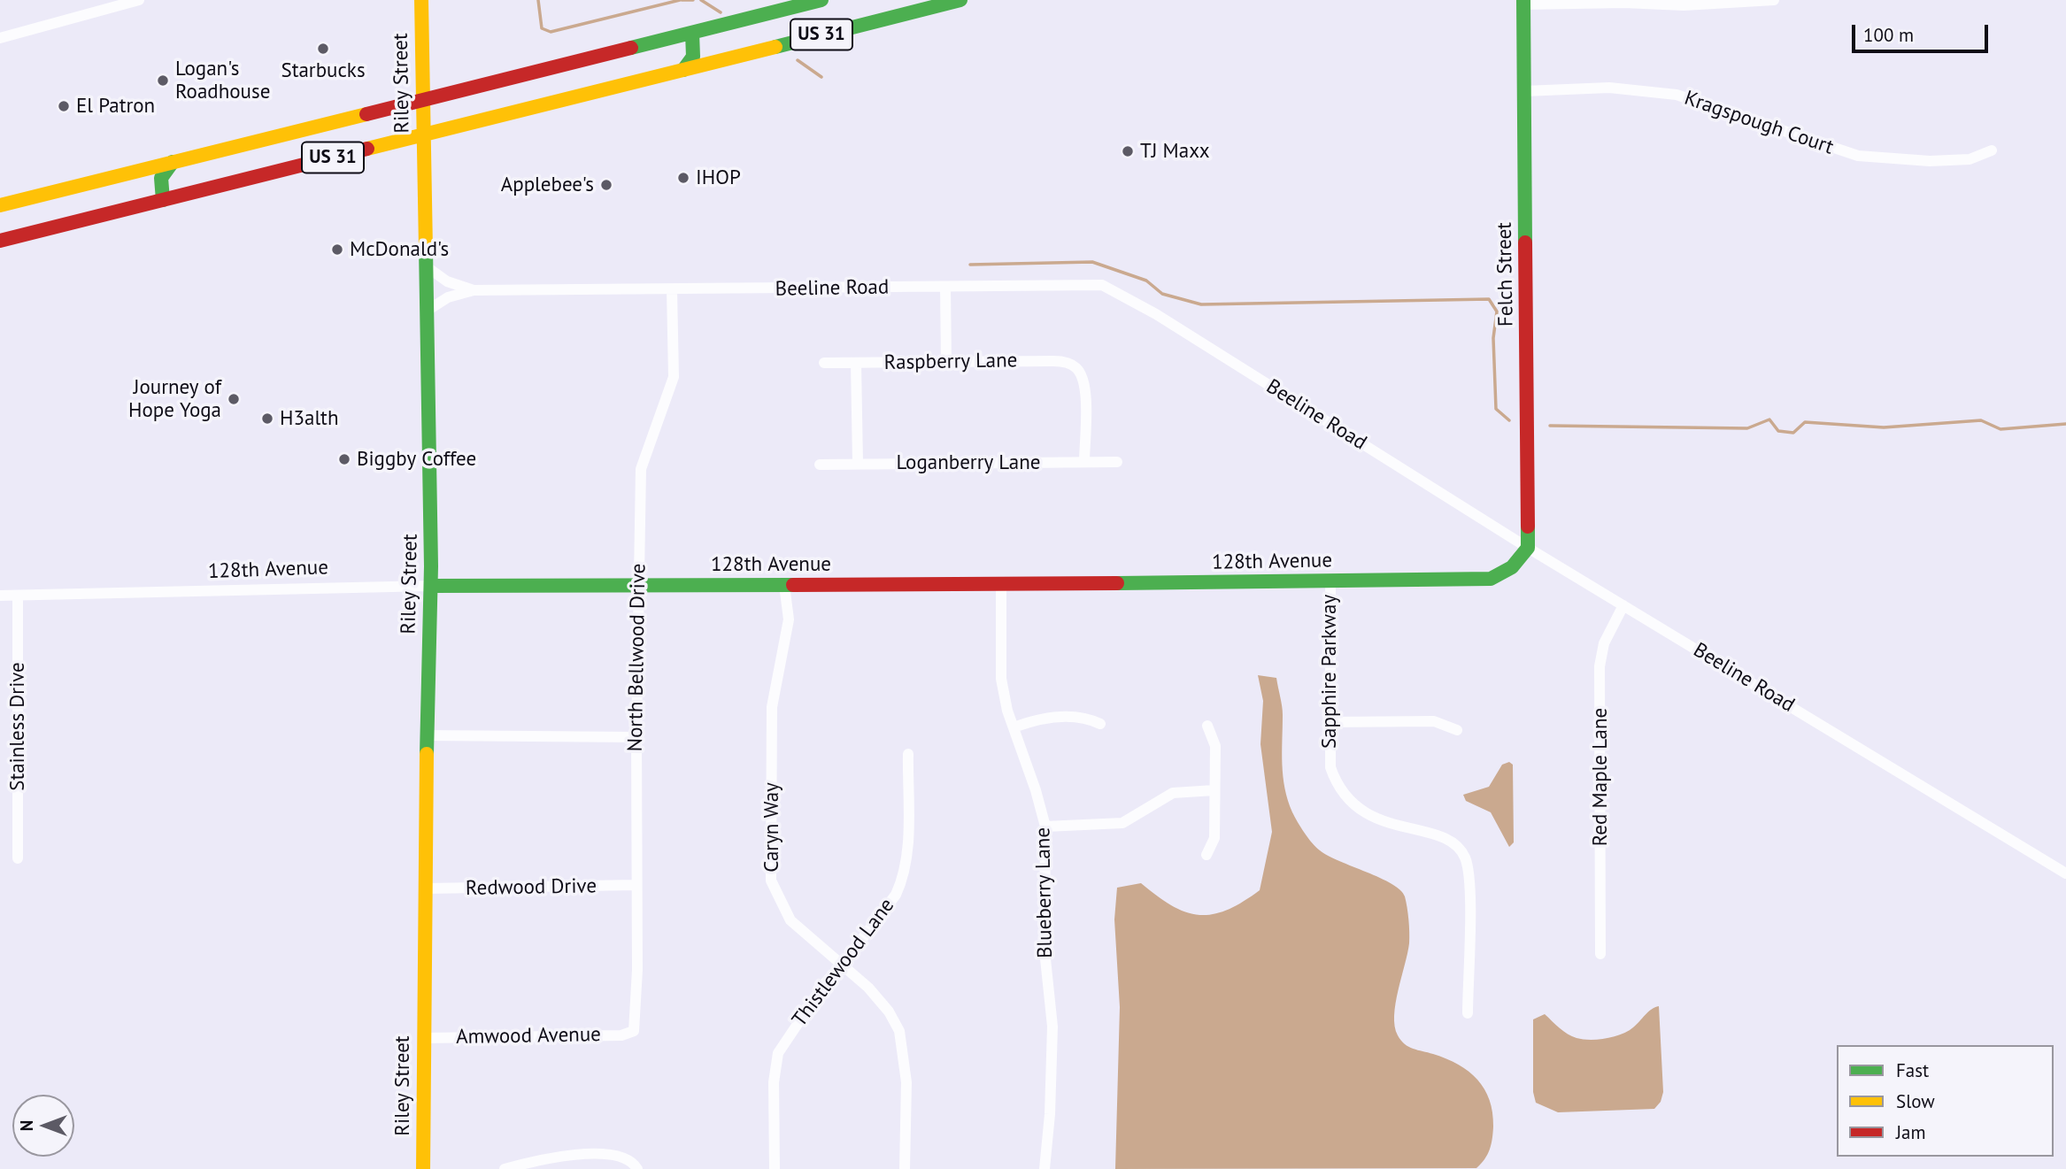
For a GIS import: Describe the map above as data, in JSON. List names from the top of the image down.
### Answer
{
  "streets": {
    "main road": [
      "US 31",
      "Riley Street",
      "Felch Street",
      "128th Avenue"
    ],
    "street": [
      "Kragspough Court",
      "Beeline Road",
      "Raspberry Lane",
      "Loganberry Lane",
      "North Bellwood Drive",
      "Sapphire Parkway",
      "Stainless Drive",
      "Red Maple Lane",
      "Caryn Way",
      "Redwood Drive",
      "Blueberry Lane",
      "Thistlewood Lane",
      "Amwood Avenue"
    ]
  },
  "crossings": [
    ["US 31", "Riley Street"],
    ["Riley Street", "Beeline Road"],
    ["Riley Street", "128th Avenue"],
    ["Riley Street", "Redwood Drive"],
    ["Riley Street", "Amwood Avenue"],
    ["Kragspough Court", "Felch Street"],
    ["Felch Street", "Beeline Road"],
    ["Felch Street", "128th Avenue"],
    ["Beeline Road", "128th Avenue"],
    ["Beeline Road", "North Bellwood Drive"],
    ["Beeline Road", "Red Maple Lane"],
    ["Raspberry Lane", "Loganberry Lane"],
    ["128th Avenue", "North Bellwood Drive"],
    ["128th Avenue", "Sapphire Parkway"],
    ["128th Avenue", "Stainless Drive"],
    ["128th Avenue", "Caryn Way"],
    ["128th Avenue", "Blueberry Lane"],
    ["North Bellwood Drive", "Redwood Drive"],
    ["North Bellwood Drive", "Amwood Avenue"],
    ["Caryn Way", "Thistlewood Lane"]
  ],
  "places": [
    "Starbucks",
    "Logan's Roadhouse",
    "El Patron",
    "TJ Maxx",
    "IHOP",
    "Applebee's",
    "McDonald's",
    "Journey of Hope Yoga",
    "H3alth",
    "Biggby Coffee"
  ],
  "legend": ["Fast", "Slow", "Jam"],
  "scale_bar": "100 m",
  "north": "left"
}
